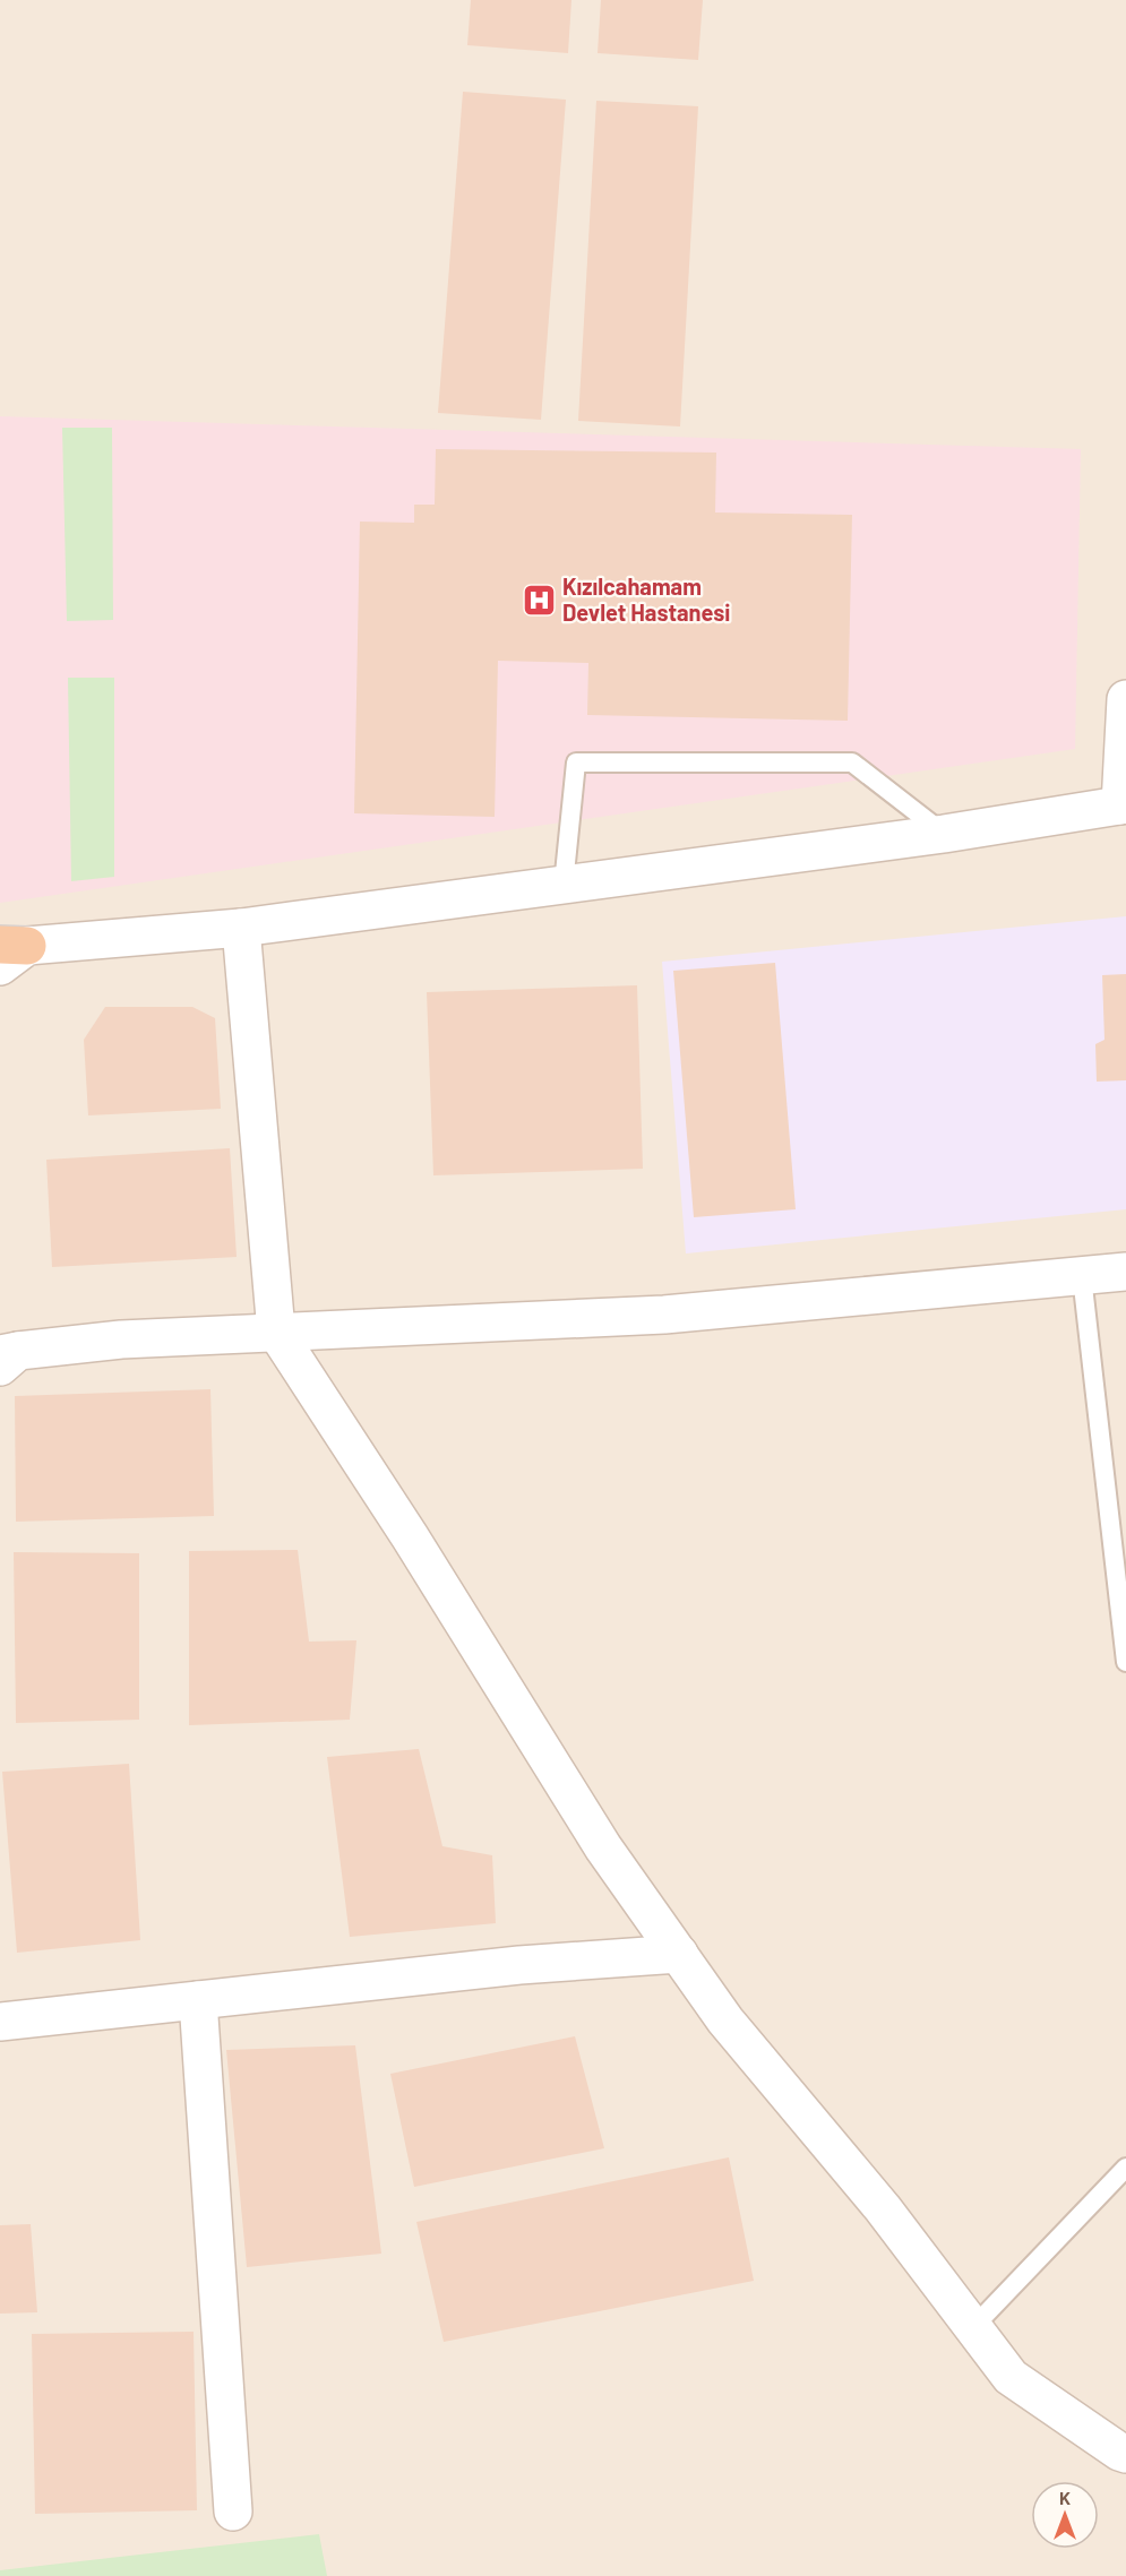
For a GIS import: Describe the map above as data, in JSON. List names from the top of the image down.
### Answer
{
  "places": {
    "hospital": ["Kızılcahamam Devlet Hastanesi"]
  },
  "north": "top"
}
